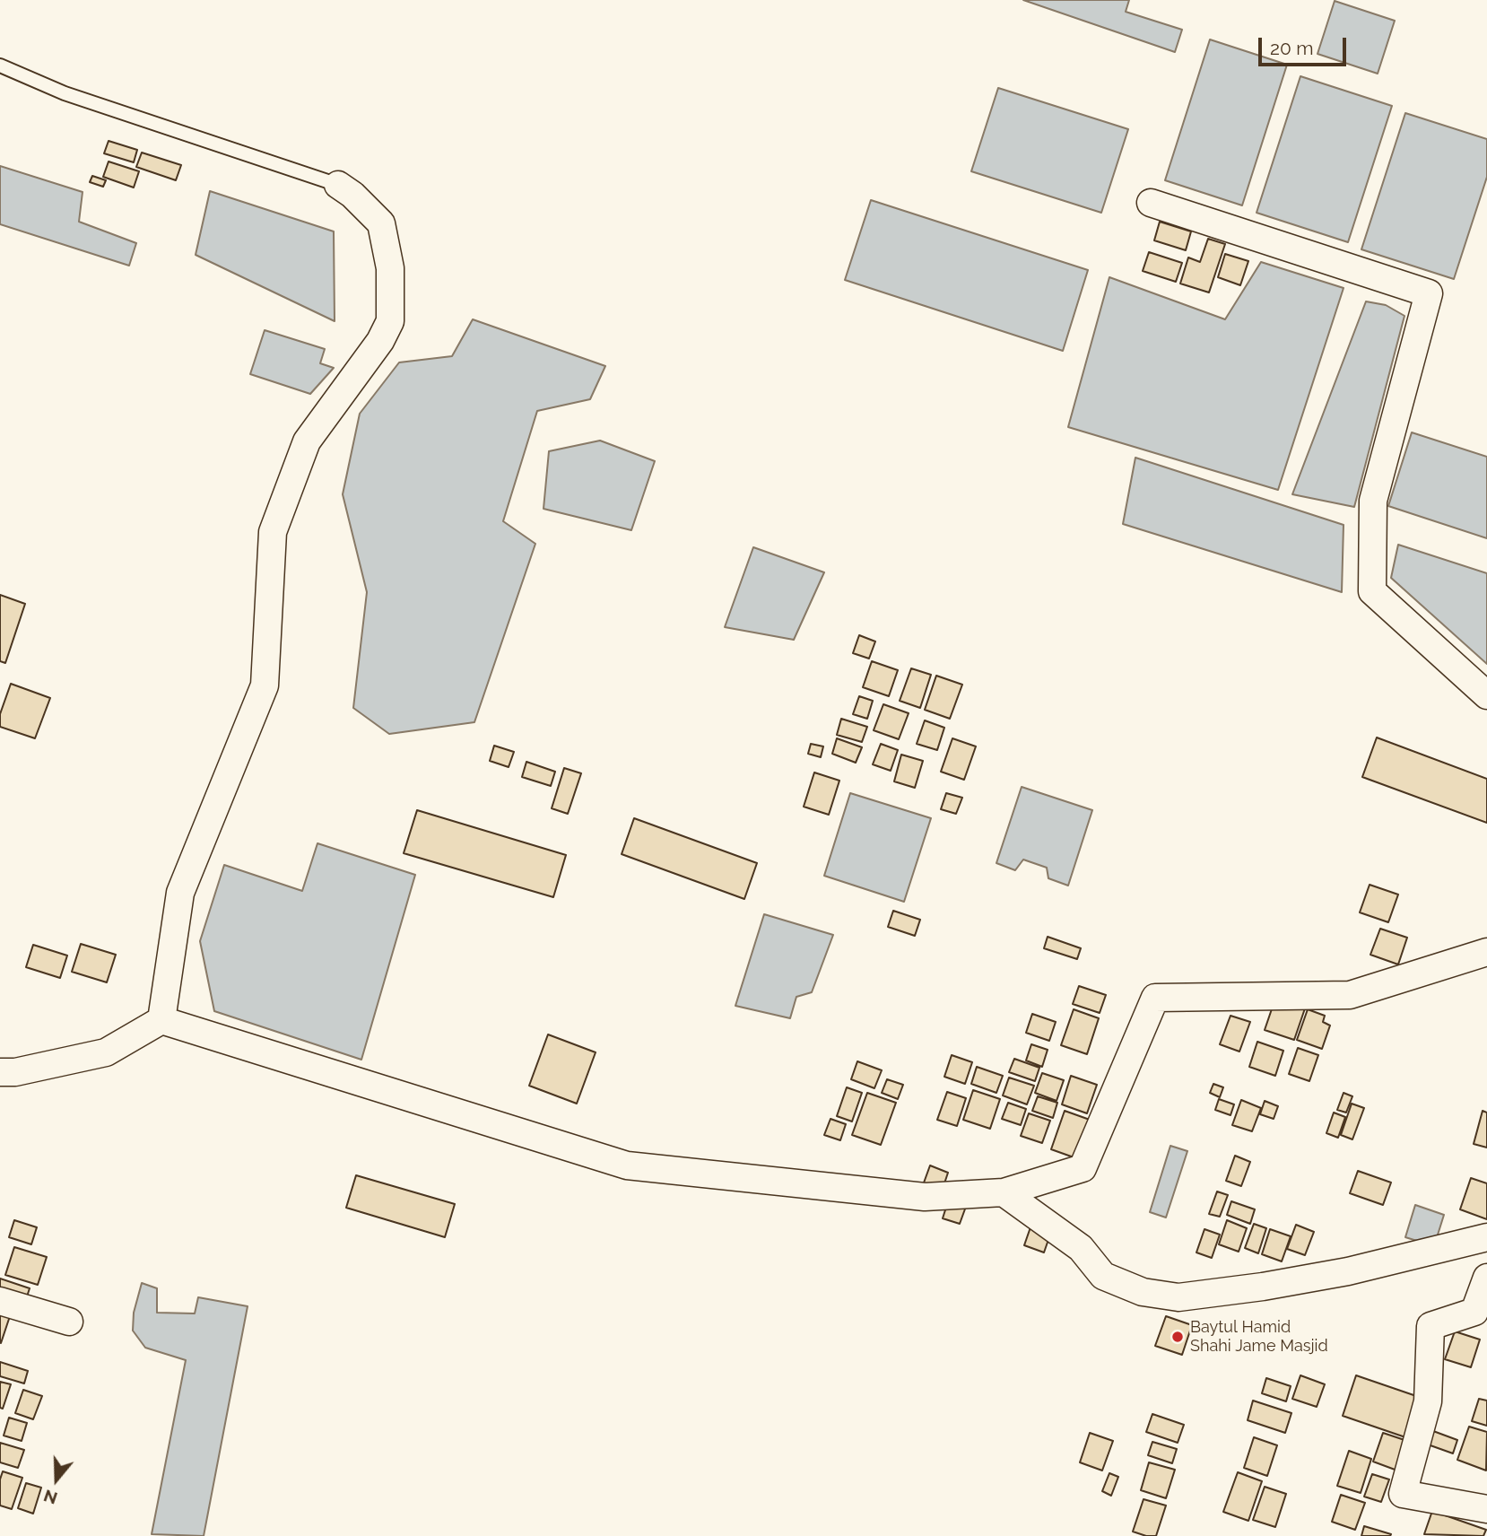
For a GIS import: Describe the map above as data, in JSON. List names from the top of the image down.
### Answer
{
  "places": ["Baytul Hamid Shahi Jame Masjid"],
  "scale_bar": "20 m",
  "north": "bottom"
}
